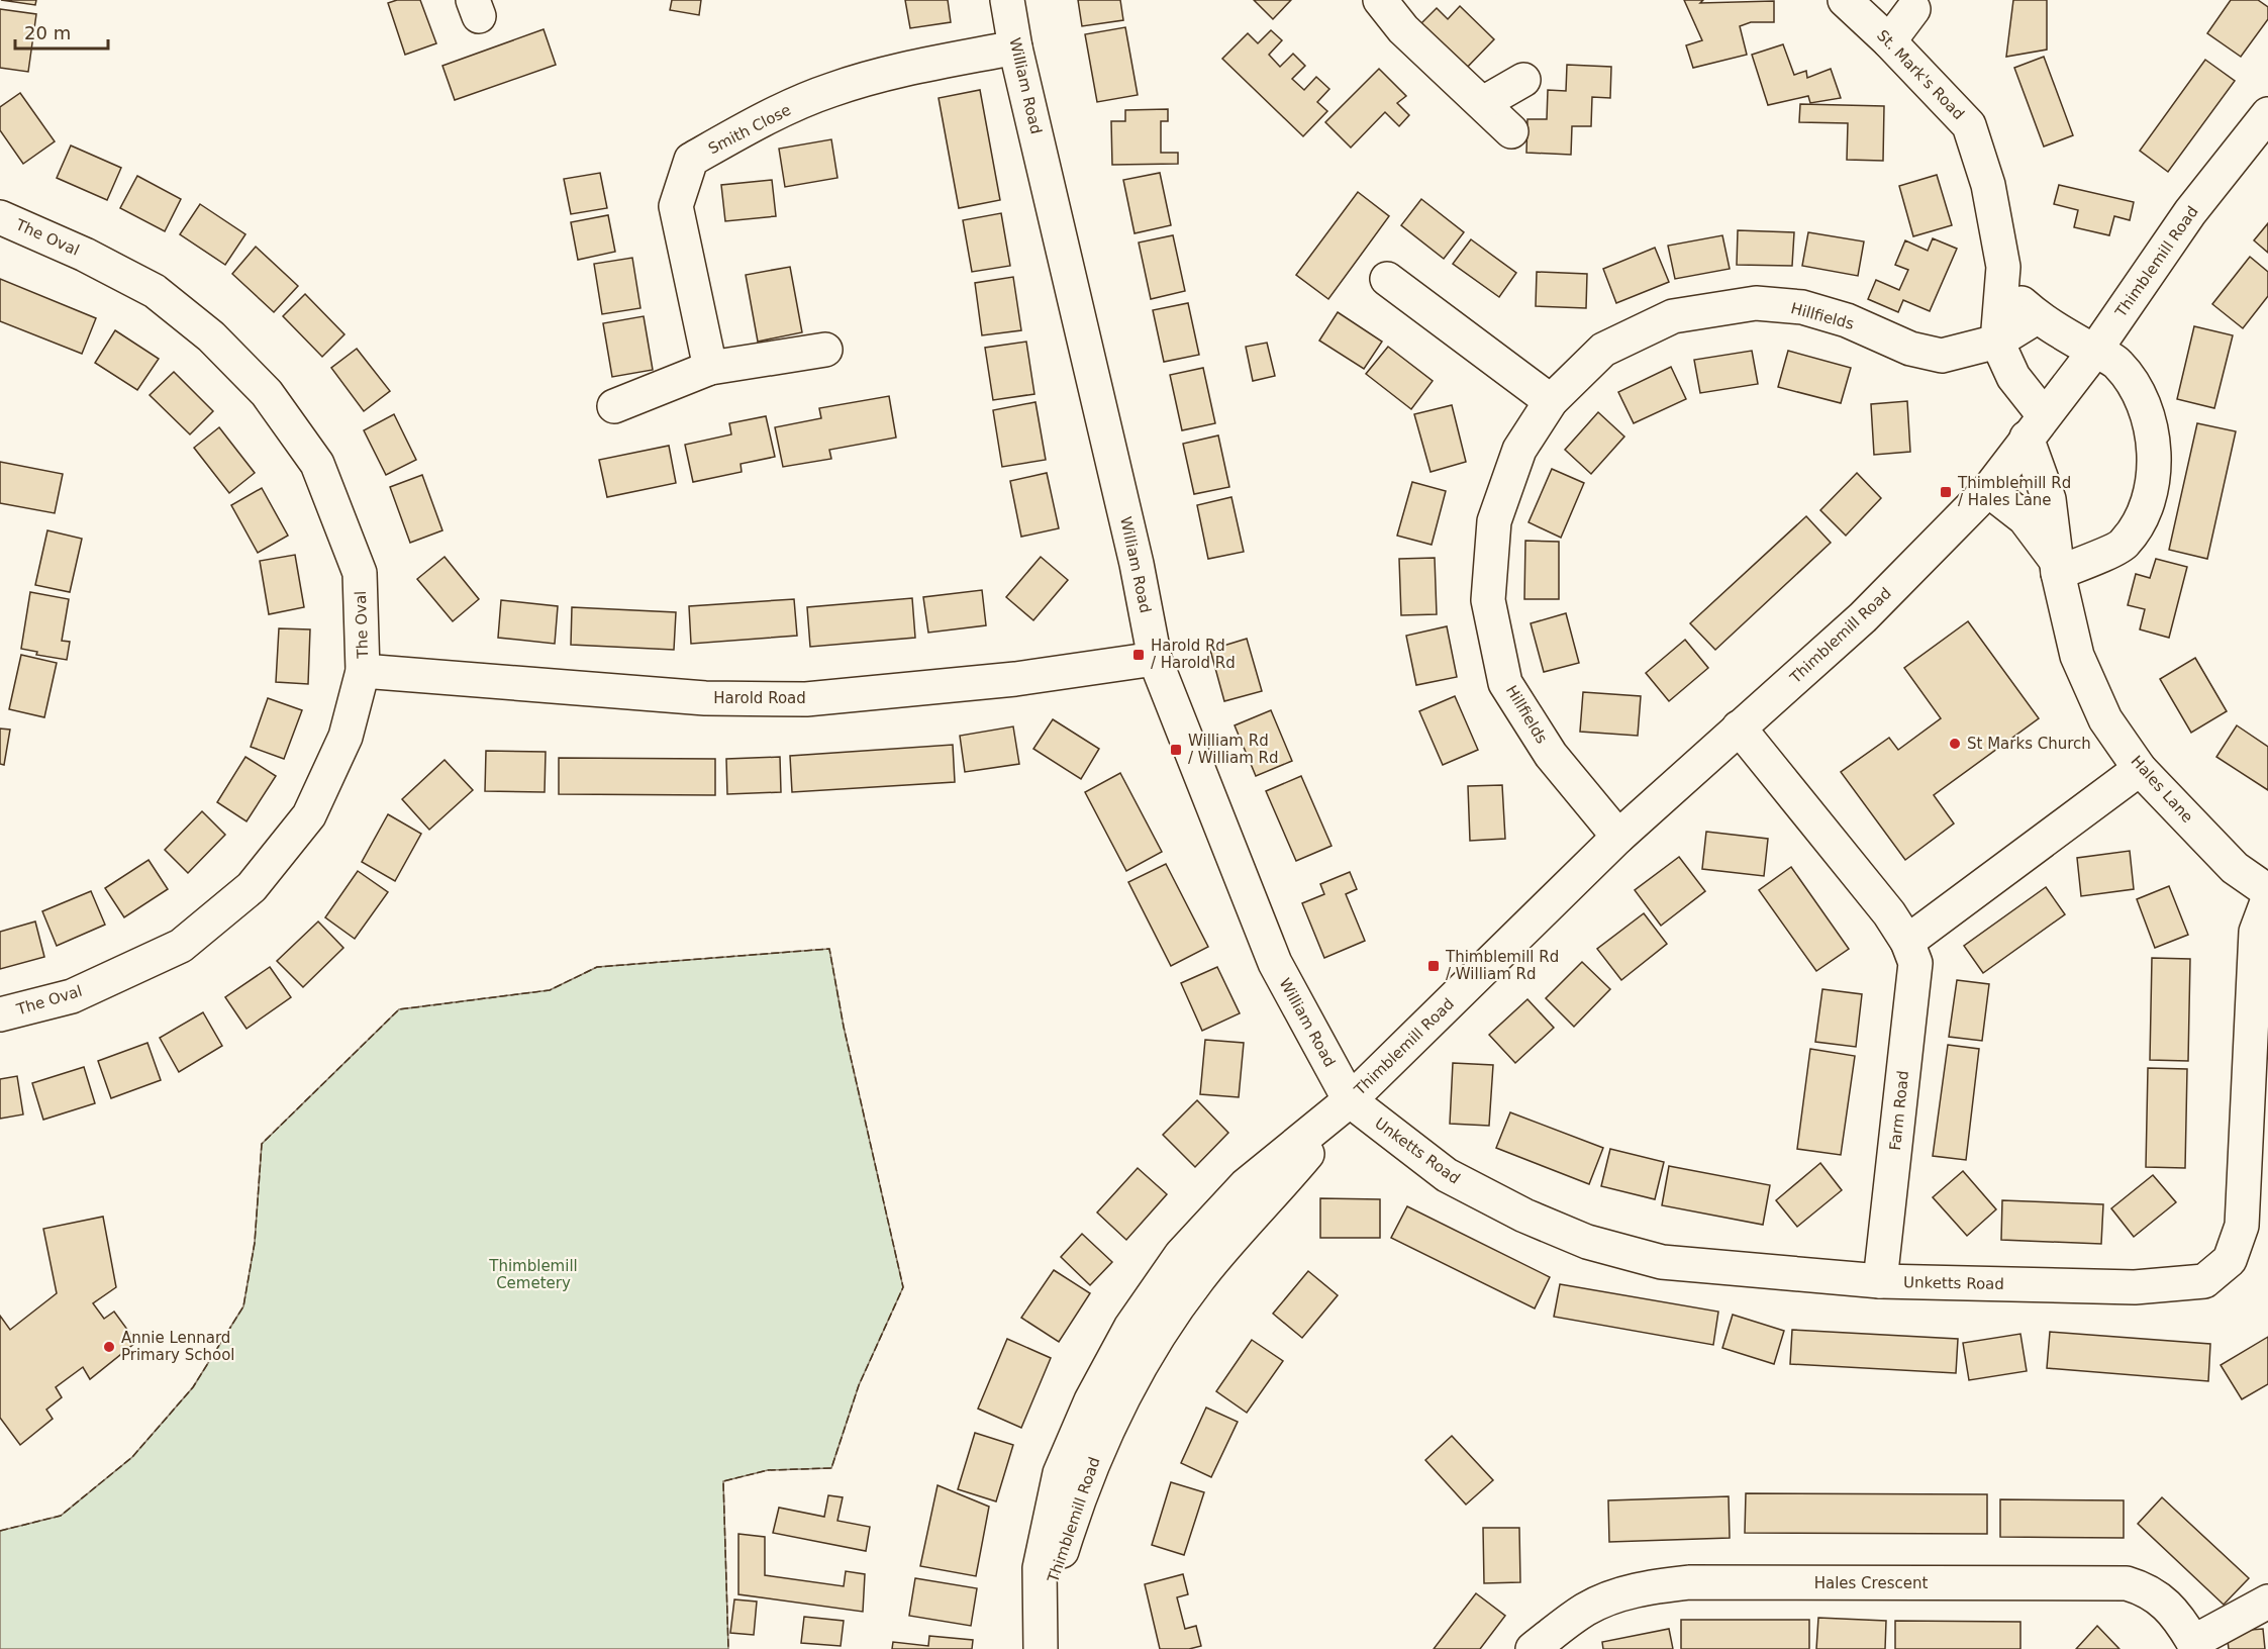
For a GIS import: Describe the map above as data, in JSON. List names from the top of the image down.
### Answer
{
  "streets": {
    "street": [
      "St. Mark's Road",
      "William Road",
      "Smith Close",
      "The Oval",
      "Thimblemill Road",
      "Hillfields",
      "Harold Road",
      "Hales Lane",
      "Farm Road",
      "Unketts Road",
      "Hales Crescent"
    ]
  },
  "crossings": [
    ["St. Mark's Road", "Thimblemill Road"],
    ["St. Mark's Road", "Hillfields"],
    ["St. Mark's Road", "Hales Lane"],
    ["William Road", "Smith Close"],
    ["William Road", "Thimblemill Road"],
    ["William Road", "Harold Road"],
    ["William Road", "Unketts Road"],
    ["The Oval", "Harold Road"],
    ["Thimblemill Road", "Hillfields"],
    ["Thimblemill Road", "Hales Lane"],
    ["Thimblemill Road", "Farm Road"],
    ["Thimblemill Road", "Unketts Road"],
    ["Farm Road", "Unketts Road"]
  ],
  "parks": ["Thimblemill Cemetery"],
  "places": {
    "transit": [
      "Thimblemill Rd / Hales Lane",
      "Harold Rd / Harold Rd",
      "William Rd / William Rd",
      "Thimblemill Rd / William Rd"
    ],
    "other": ["St Marks Church", "Annie Lennard Primary School"]
  },
  "scale_bar": "20 m"
}
